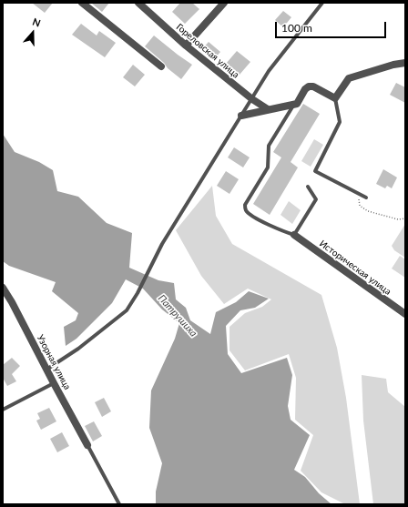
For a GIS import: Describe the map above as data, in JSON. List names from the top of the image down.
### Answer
{
  "streets": {
    "street": ["Гореловская улица", "Историческая улица", "Узорная улица"]
  },
  "water": ["Патрушиха"],
  "scale_bar": "100 m",
  "north": "top"
}
